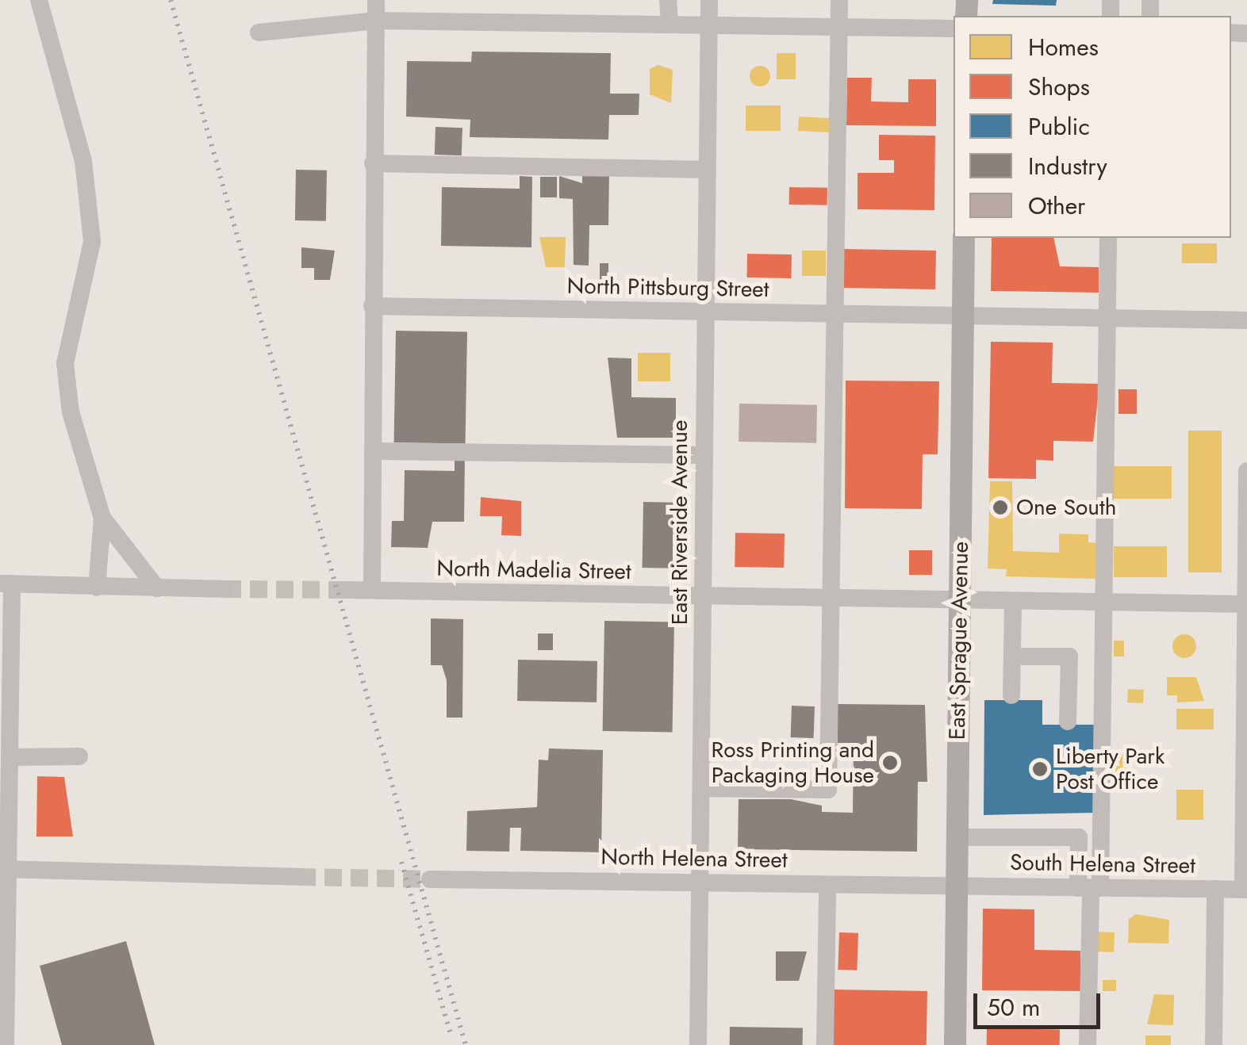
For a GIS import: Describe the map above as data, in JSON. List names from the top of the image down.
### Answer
{
  "streets": {
    "main road": ["East Sprague Avenue"],
    "street": [
      "North Pittsburg Street",
      "East Riverside Avenue",
      "North Madelia Street",
      "North Helena Street",
      "South Helena Street"
    ]
  },
  "crossings": [
    ["North Pittsburg Street", "East Riverside Avenue"],
    ["North Pittsburg Street", "East Sprague Avenue"],
    ["East Riverside Avenue", "North Madelia Street"],
    ["East Riverside Avenue", "North Helena Street"],
    ["North Madelia Street", "East Sprague Avenue"],
    ["East Sprague Avenue", "North Helena Street"],
    ["East Sprague Avenue", "South Helena Street"],
    ["North Helena Street", "South Helena Street"]
  ],
  "places": ["One South", "Ross Printing and Packaging House", "Liberty Park Post Office"],
  "legend": [
    "Homes",
    "Shops",
    "Public",
    "Industry",
    "Other"
  ],
  "scale_bar": "50 m"
}
